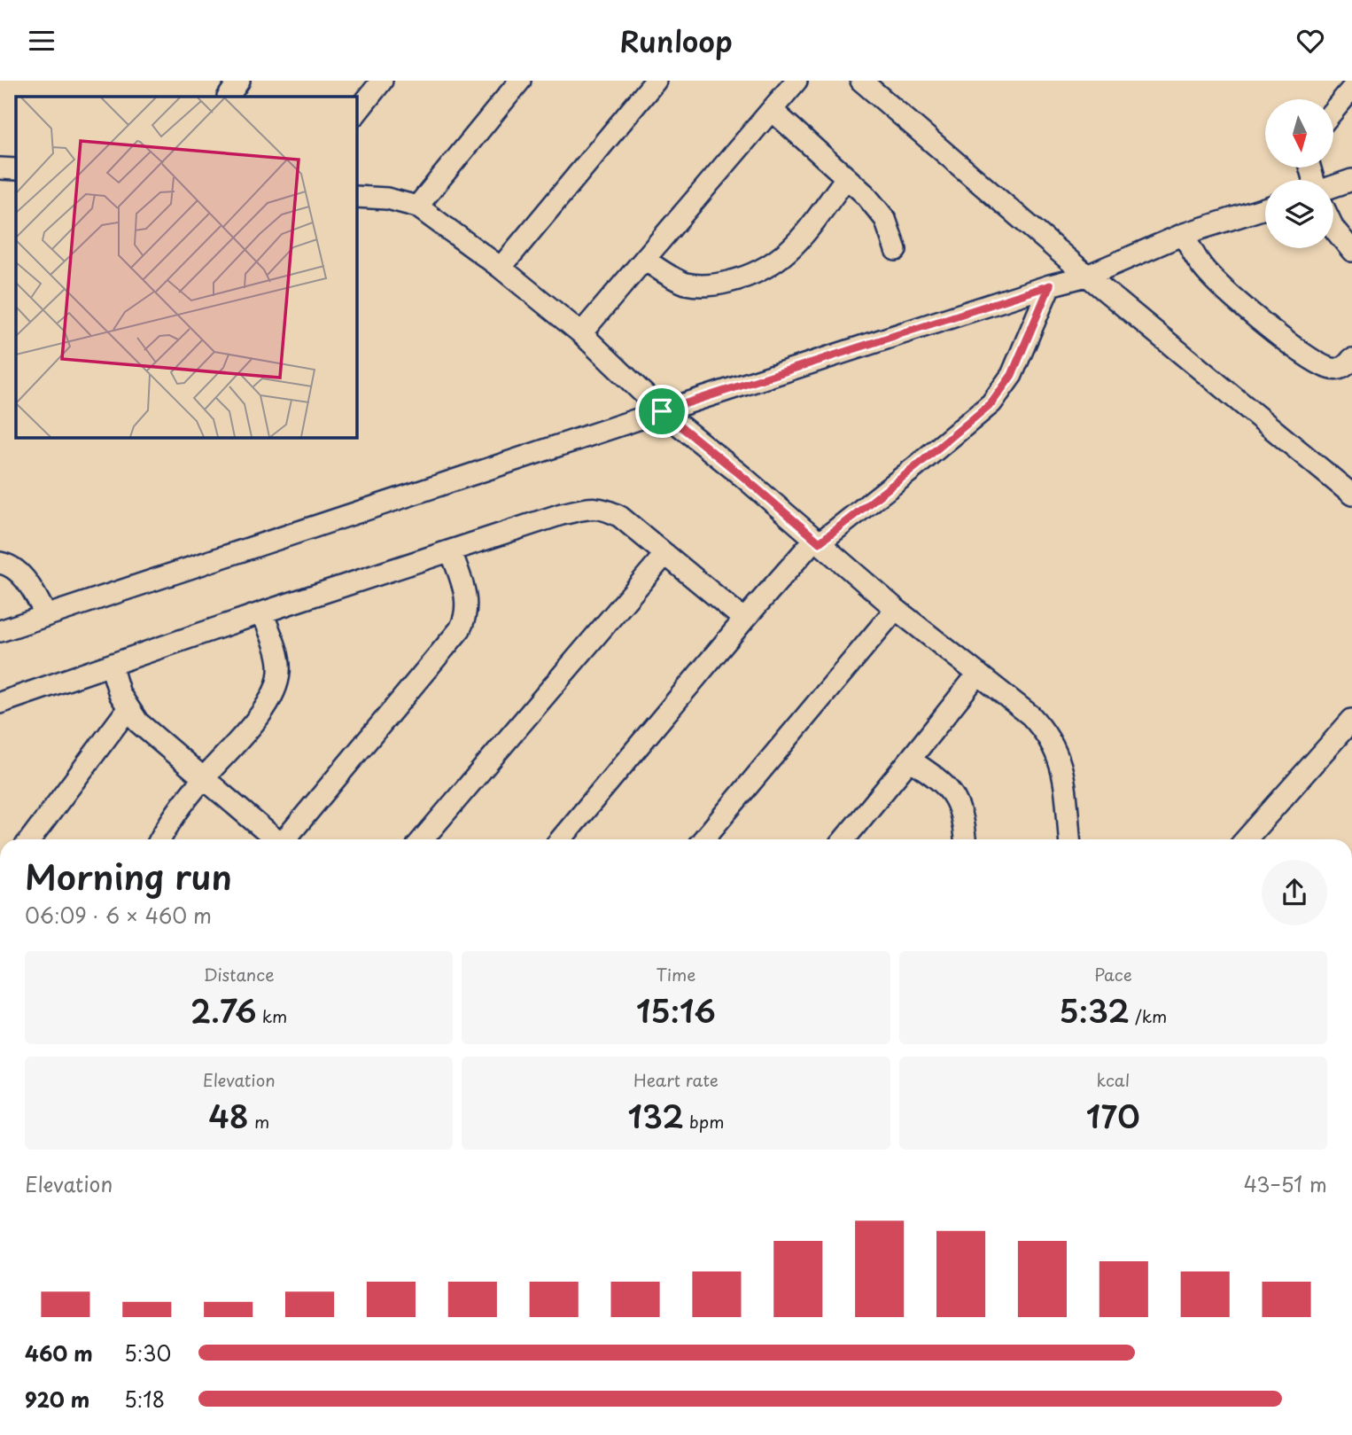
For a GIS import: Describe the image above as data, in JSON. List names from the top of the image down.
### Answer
{
  "north": "bottom",
  "page": {
    "header": "Runloop",
    "heading": ["Morning run", "06:09 · 6 × 460 m"],
    "stats": [
      ["Distance", "2.76 km"],
      ["Time", "15:16"],
      ["Pace", "5:32 /km"],
      ["Elevation", "48 m"],
      ["Heart rate", "132 bpm"],
      ["kcal", "170"]
    ],
    "chart": ["Elevation", "43–51 m"],
    "list": [
      {
        "name": "460 m",
        "note": "5:30"
      },
      {
        "name": "920 m",
        "note": "5:18"
      }
    ]
  }
}
